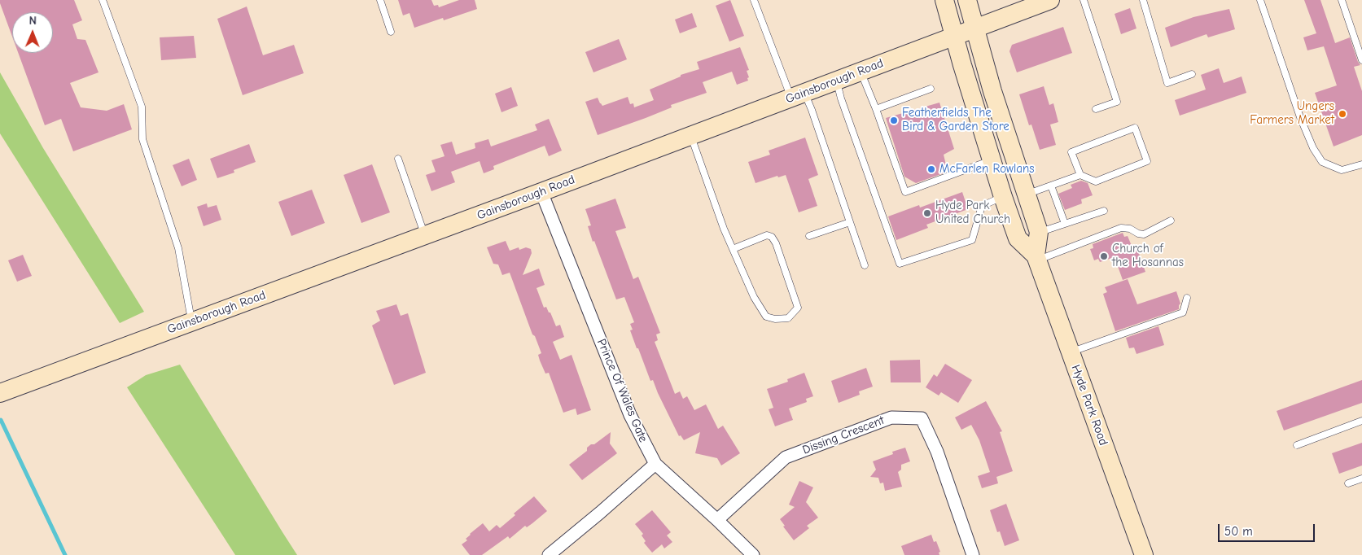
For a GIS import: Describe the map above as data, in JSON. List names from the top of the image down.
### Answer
{
  "streets": {
    "main road": ["Gainsborough Road", "Hyde Park Road"],
    "street": ["Prince Of Wales Gate", "Dissing Crescent"]
  },
  "crossings": [
    ["Gainsborough Road", "Prince Of Wales Gate"],
    ["Gainsborough Road", "Hyde Park Road"],
    ["Prince Of Wales Gate", "Dissing Crescent"]
  ],
  "places": [
    "Ungers Farmers Market",
    "Featherfields The Bird & Garden Store",
    "McFarlen Rowlans",
    "Hyde Park United Church",
    "Church of the Hosannas"
  ],
  "scale_bar": "50 m",
  "north": "top"
}
